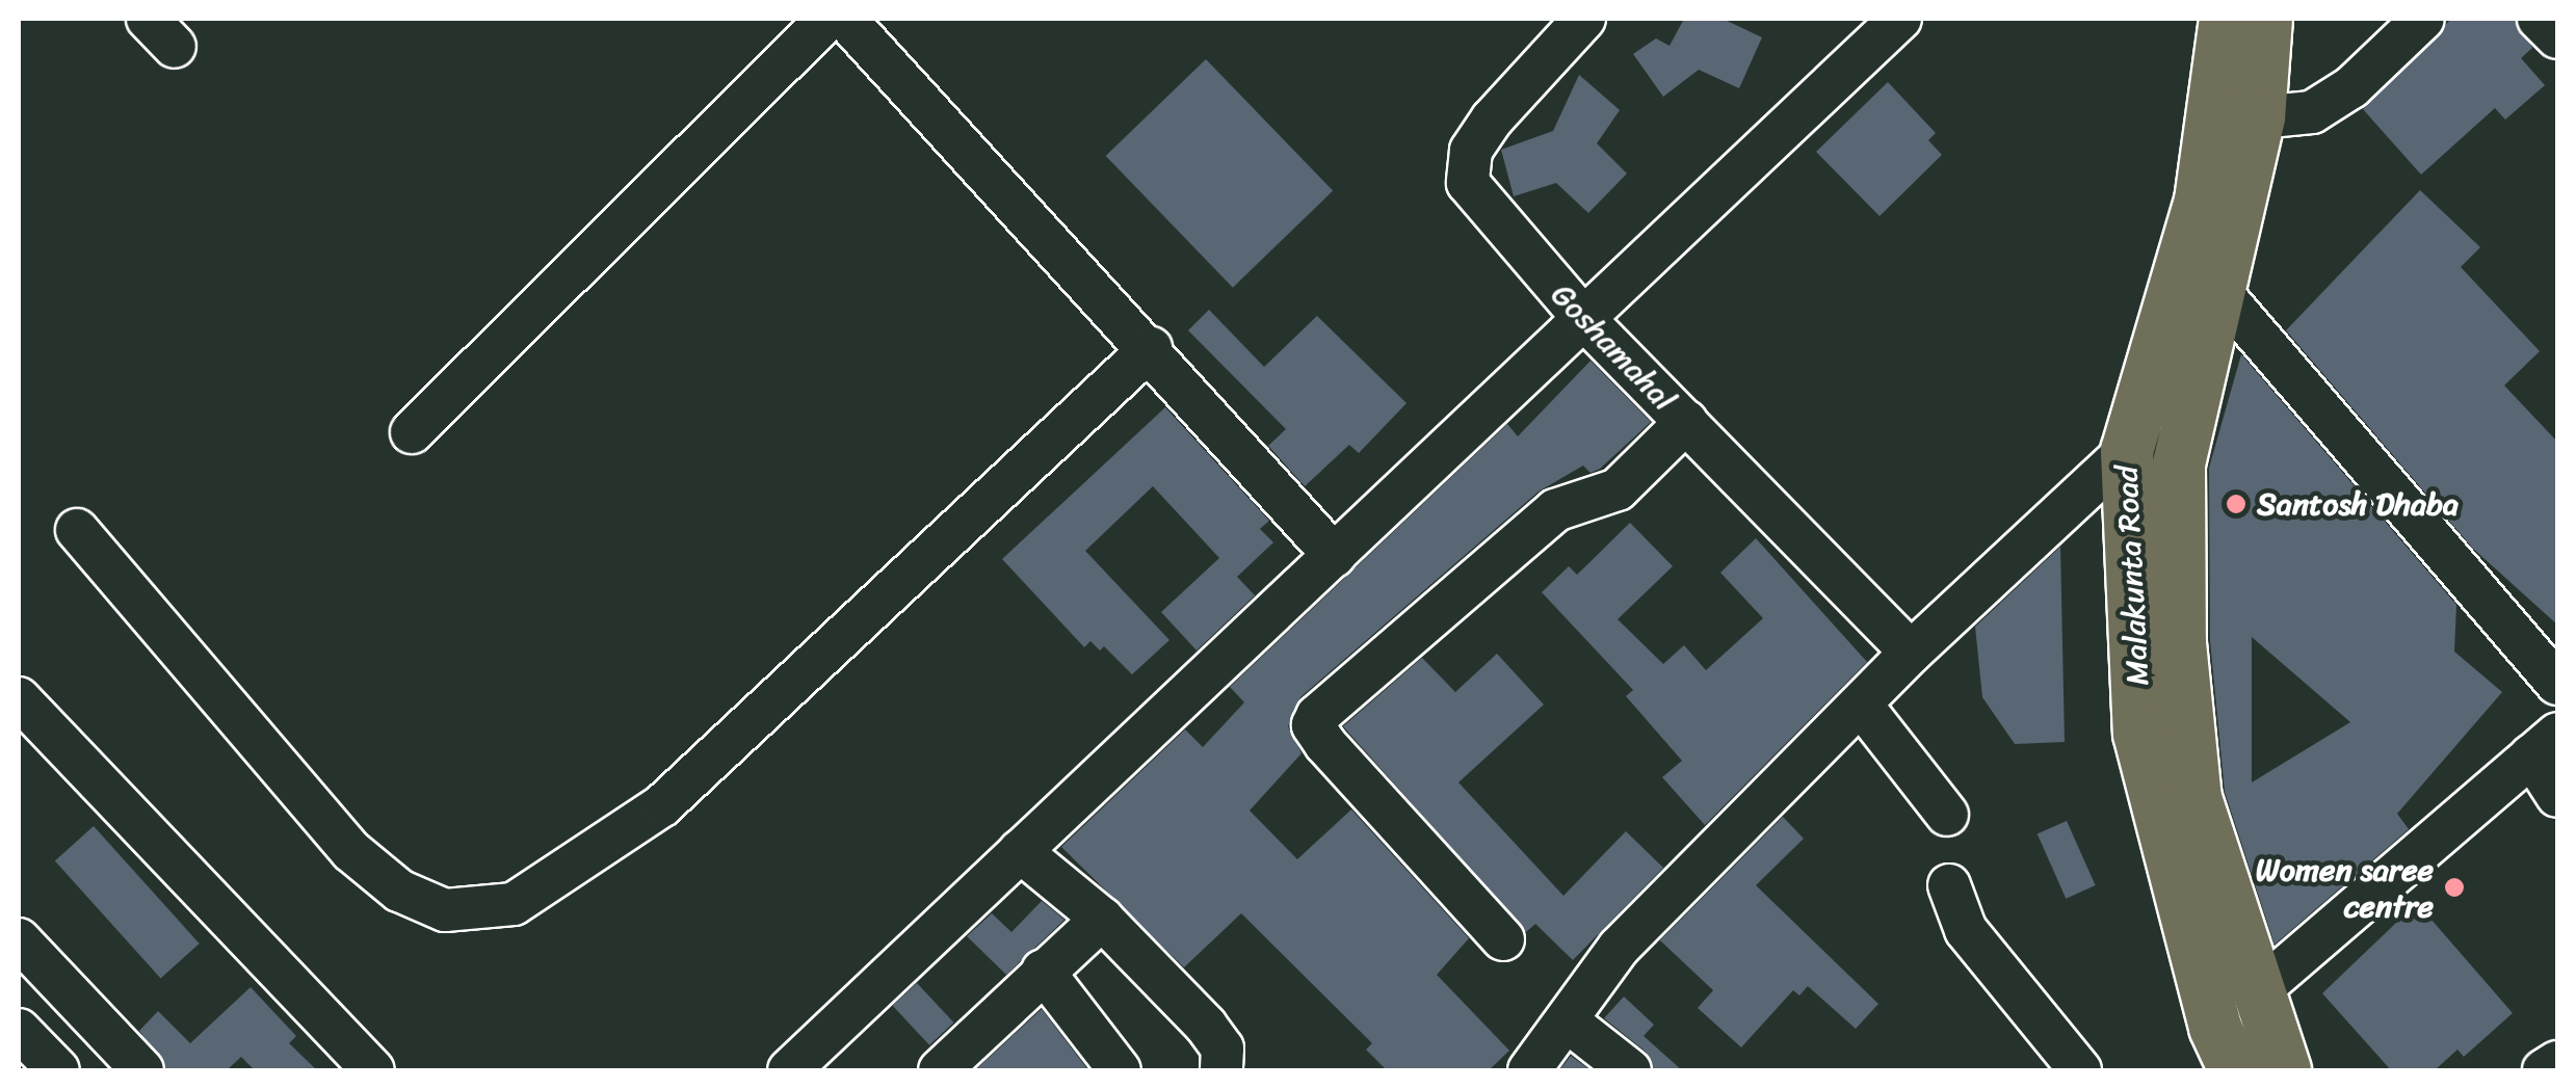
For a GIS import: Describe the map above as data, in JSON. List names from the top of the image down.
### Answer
{
  "streets": {
    "main road": ["Malakunta Road"],
    "street": ["Goshamahal"]
  },
  "places": ["Santosh Dhaba", "Women saree centre"]
}
